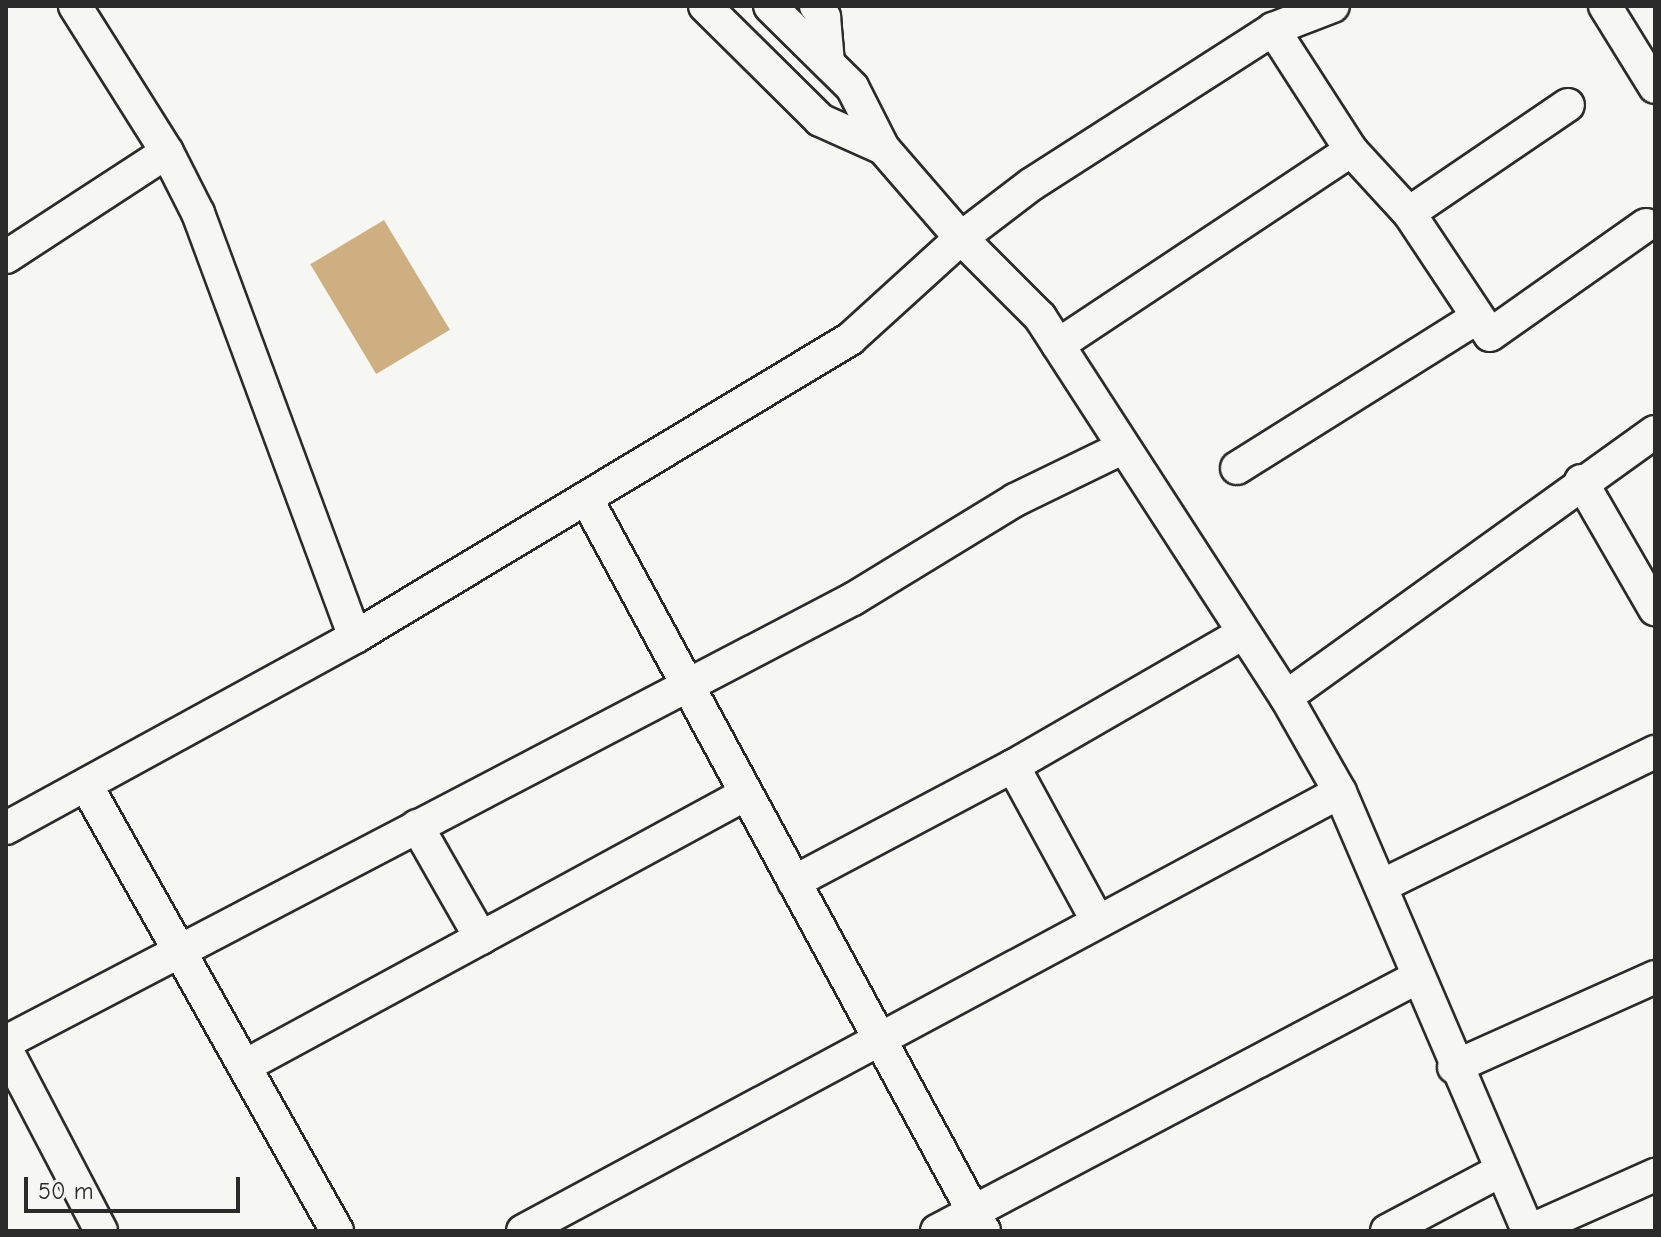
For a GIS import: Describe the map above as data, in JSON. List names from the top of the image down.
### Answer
{
  "scale_bar": "50 m"
}
